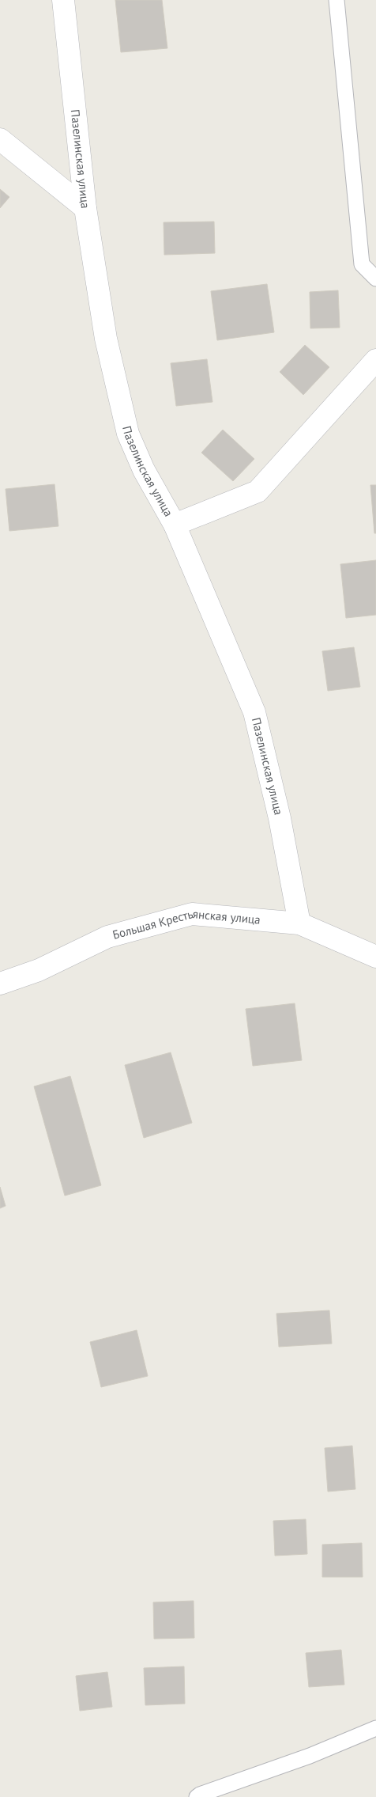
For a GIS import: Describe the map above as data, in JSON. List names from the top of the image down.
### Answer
{
  "streets": {
    "street": ["Пазелинская улица", "Большая Крестьянская улица"]
  },
  "crossings": [
    ["Пазелинская улица", "Большая Крестьянская улица"]
  ]
}
